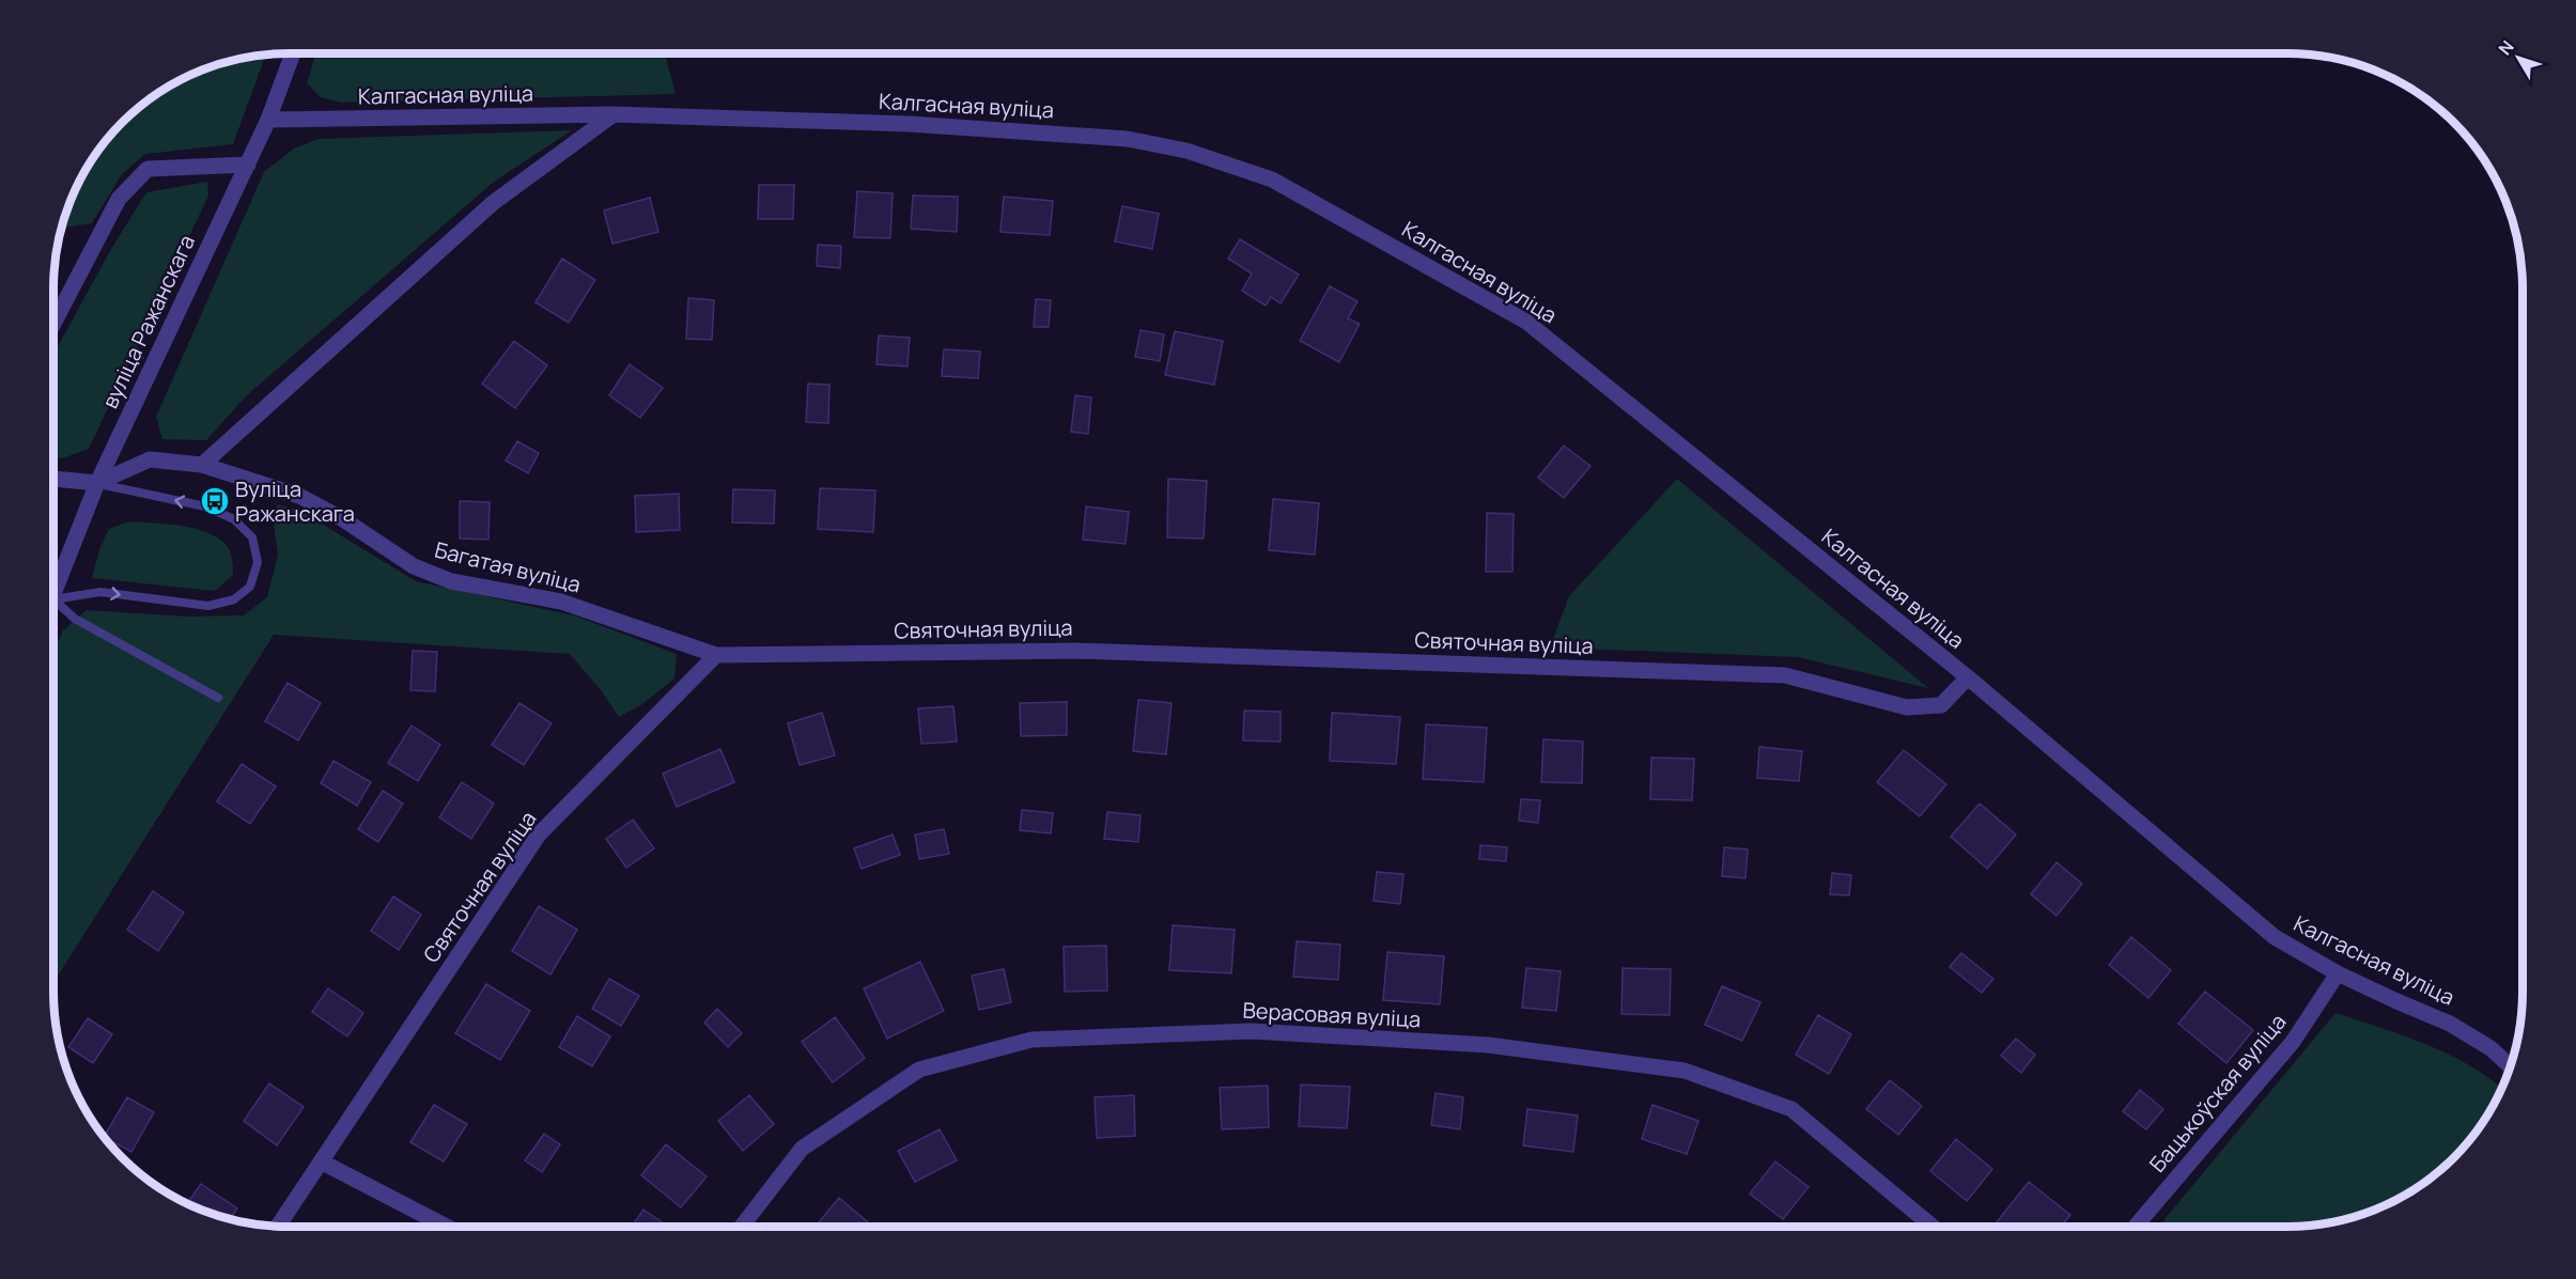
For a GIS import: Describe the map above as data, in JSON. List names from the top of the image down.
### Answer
{
  "streets": {
    "street": [
      "Калгасная вуліца",
      "вуліца Ражанскага",
      "Багатая вуліца",
      "Святочная вуліца",
      "Верасовая вуліца",
      "Бацькоўская вуліца"
    ]
  },
  "crossings": [
    ["Калгасная вуліца", "вуліца Ражанскага"],
    ["Калгасная вуліца", "Святочная вуліца"],
    ["Калгасная вуліца", "Бацькоўская вуліца"],
    ["вуліца Ражанскага", "Багатая вуліца"],
    ["Багатая вуліца", "Святочная вуліца"]
  ],
  "places": {
    "bus stop": ["Вуліца Ражанскага"]
  },
  "north": "top left"
}
